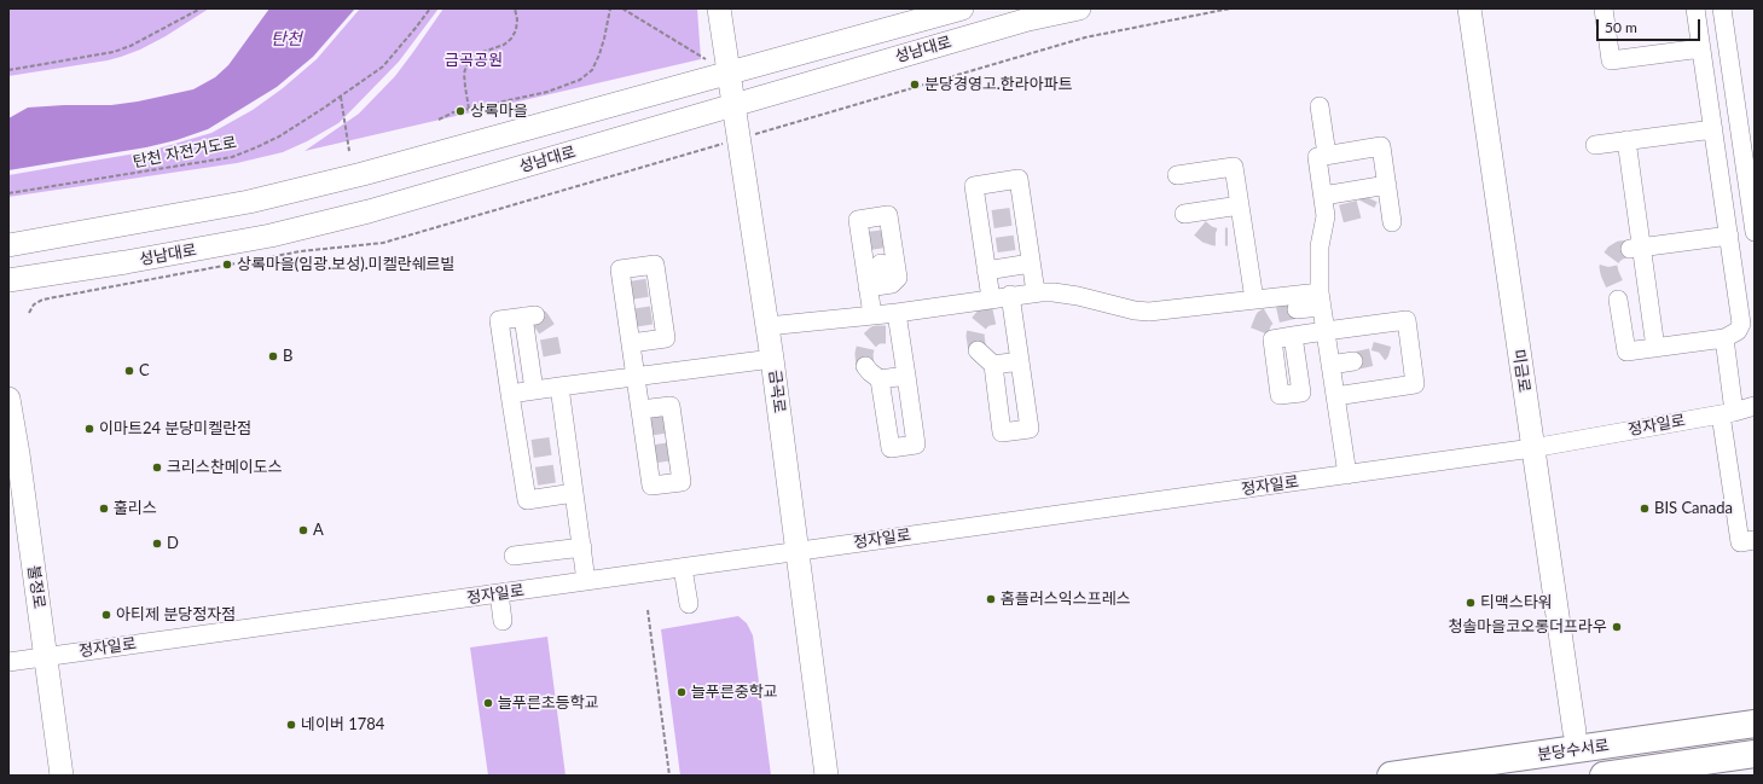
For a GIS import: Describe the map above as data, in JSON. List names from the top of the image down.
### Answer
{
  "streets": {
    "highway": ["분당수서로"],
    "main road": [
      "성남대로",
      "미금로",
      "금곡로",
      "불정로"
    ],
    "street": ["정자일로"],
    "path": ["탄천 자전거도로"]
  },
  "crossings": [
    ["성남대로", "금곡로"],
    ["미금로", "정자일로"],
    ["금곡로", "정자일로"],
    ["정자일로", "불정로"]
  ],
  "water": ["탄천"],
  "parks": ["금곡공원"],
  "places": [
    "분당경영고.한라아파트",
    "상록마을",
    "상록마을(임광.보성).미켈란쉐르빌",
    "B",
    "C",
    "이마트24 분당미켈란점",
    "크리스찬메이도스",
    "훌리스",
    "BIS Canada",
    "A",
    "D",
    "홈플러스익스프레스",
    "티맥스타워",
    "아티제 분당정자점",
    "청솔마을코오롱더프라우",
    "늘푸른중학교",
    "늘푸른초등학교",
    "네이버 1784"
  ],
  "scale_bar": "50 m"
}
